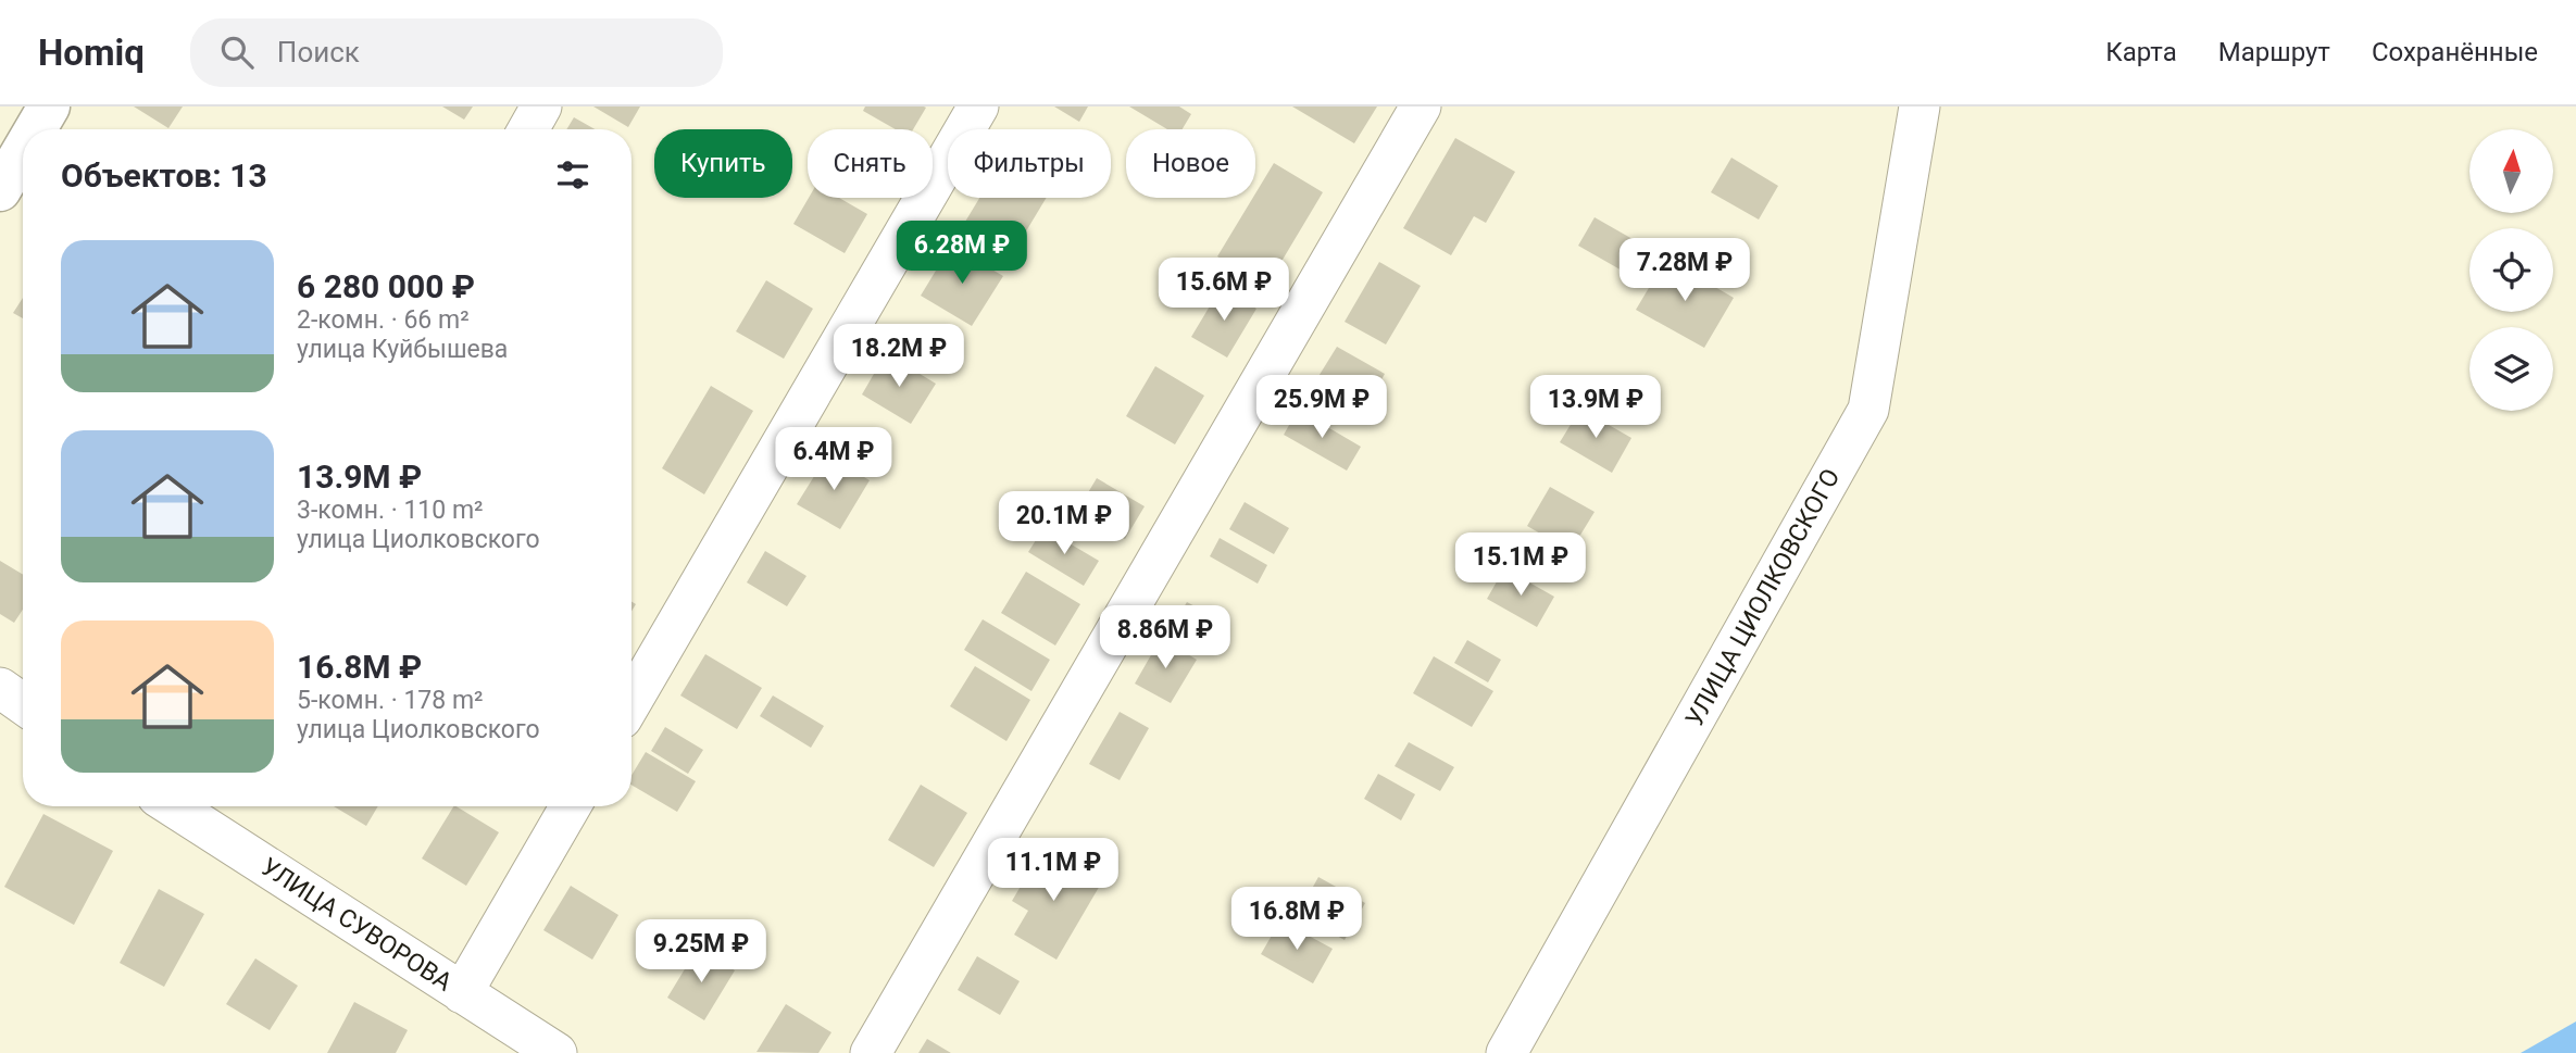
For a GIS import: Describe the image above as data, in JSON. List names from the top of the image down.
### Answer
{
  "streets": {
    "street": ["УЛИЦА ЦИОЛКОВСКОГО", "УЛИЦА СУВОРОВА"]
  },
  "north": "top",
  "page": {
    "header": "Homiq",
    "search": "Поиск",
    "nav": ["Карта", "Маршрут", "Сохранённые"],
    "chip": [
      "Купить",
      "Снять",
      "Фильтры",
      "Новое"
    ],
    "heading": "Объектов: 13",
    "price": [
      "6.28M ₽",
      "7.28M ₽",
      "15.6M ₽",
      "18.2M ₽",
      "25.9M ₽",
      "13.9M ₽",
      "6.4M ₽",
      "20.1M ₽",
      "15.1M ₽",
      "8.86M ₽",
      "11.1M ₽",
      "16.8M ₽",
      "9.25M ₽"
    ],
    "list": [
      {
        "name": "6 280 000 ₽",
        "note": "2-комн. · 66 m² · улица Куйбышева"
      },
      {
        "name": "13.9M ₽",
        "note": "3-комн. · 110 m² · улица Циолковского"
      },
      {
        "name": "16.8M ₽",
        "note": "5-комн. · 178 m² · улица Циолковского"
      }
    ]
  }
}
